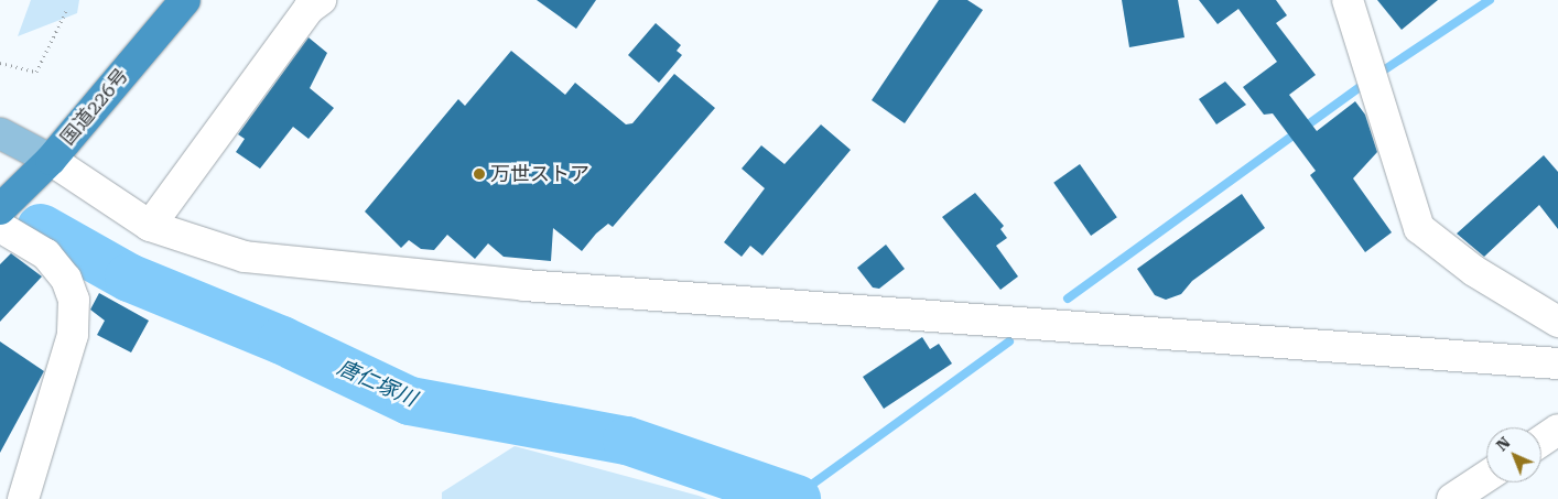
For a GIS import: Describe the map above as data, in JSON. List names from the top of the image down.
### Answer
{
  "streets": {
    "highway": ["国道226号"]
  },
  "water": ["唐仁塚川"],
  "places": ["万世ストア"],
  "north": "top left"
}
